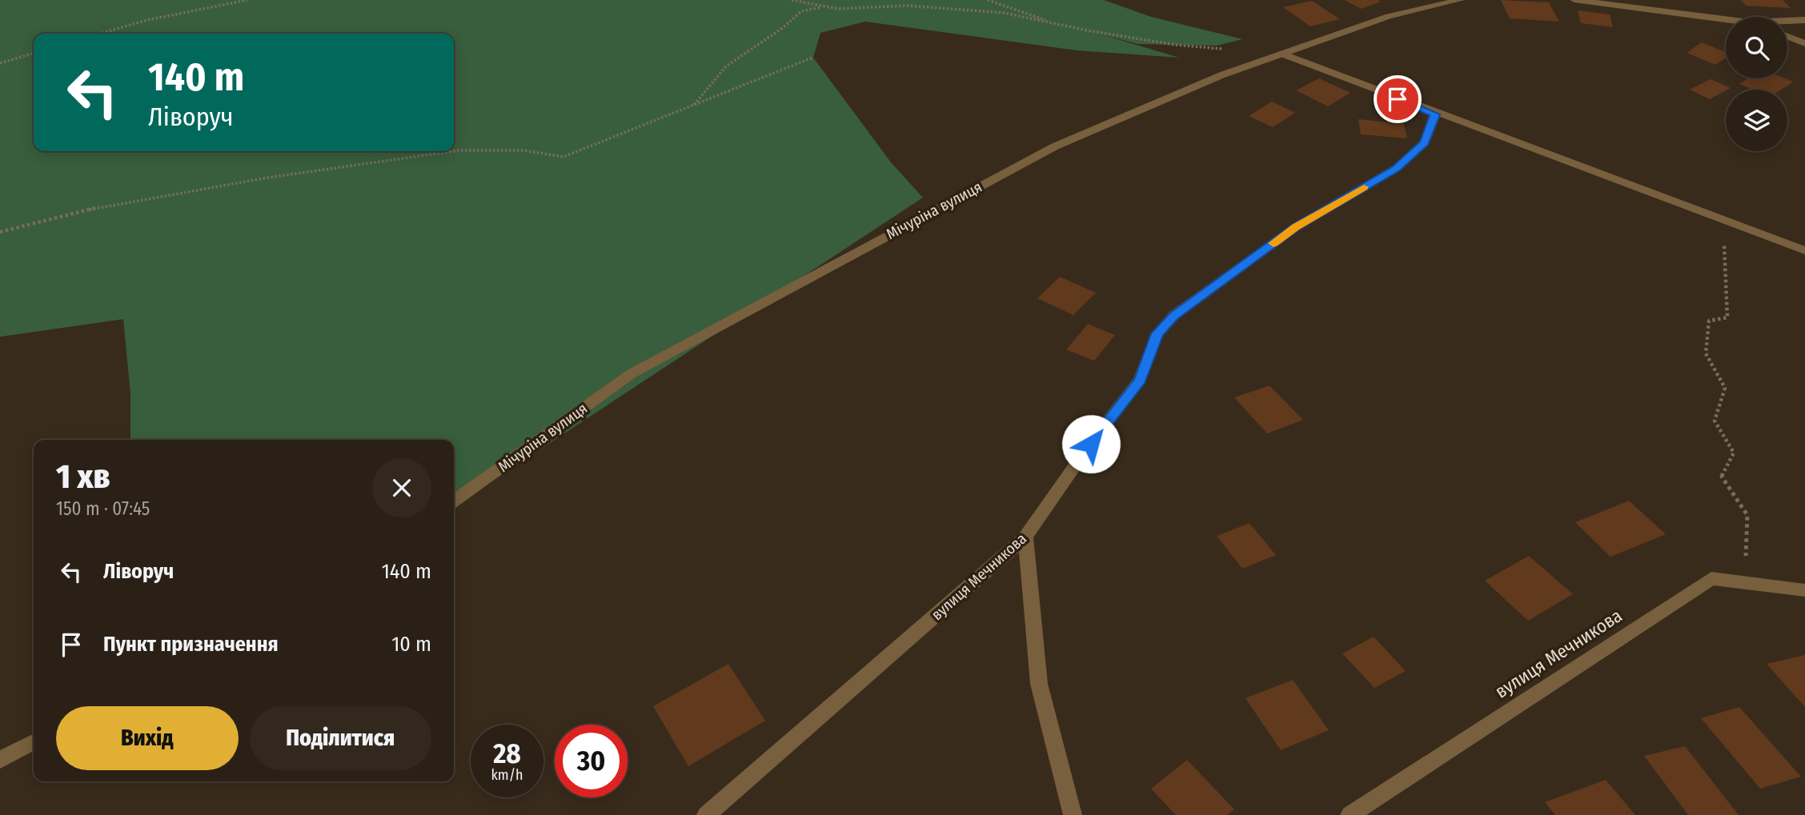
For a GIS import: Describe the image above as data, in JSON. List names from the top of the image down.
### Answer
{
  "streets": {
    "street": ["Мічуріна вулиця", "вулиця Мечникова"]
  },
  "page": {
    "turn": ["140 m", "Ліворуч"],
    "heading": ["1 хв", "150 m · 07:45"],
    "list": [
      {
        "name": "Ліворуч",
        "value": "140 m"
      },
      {
        "name": "Пункт призначення",
        "value": "10 m"
      }
    ],
    "buttons": ["Вихід", "Поділитися"],
    "speed": "28 km/h",
    "limit": "30"
  }
}
